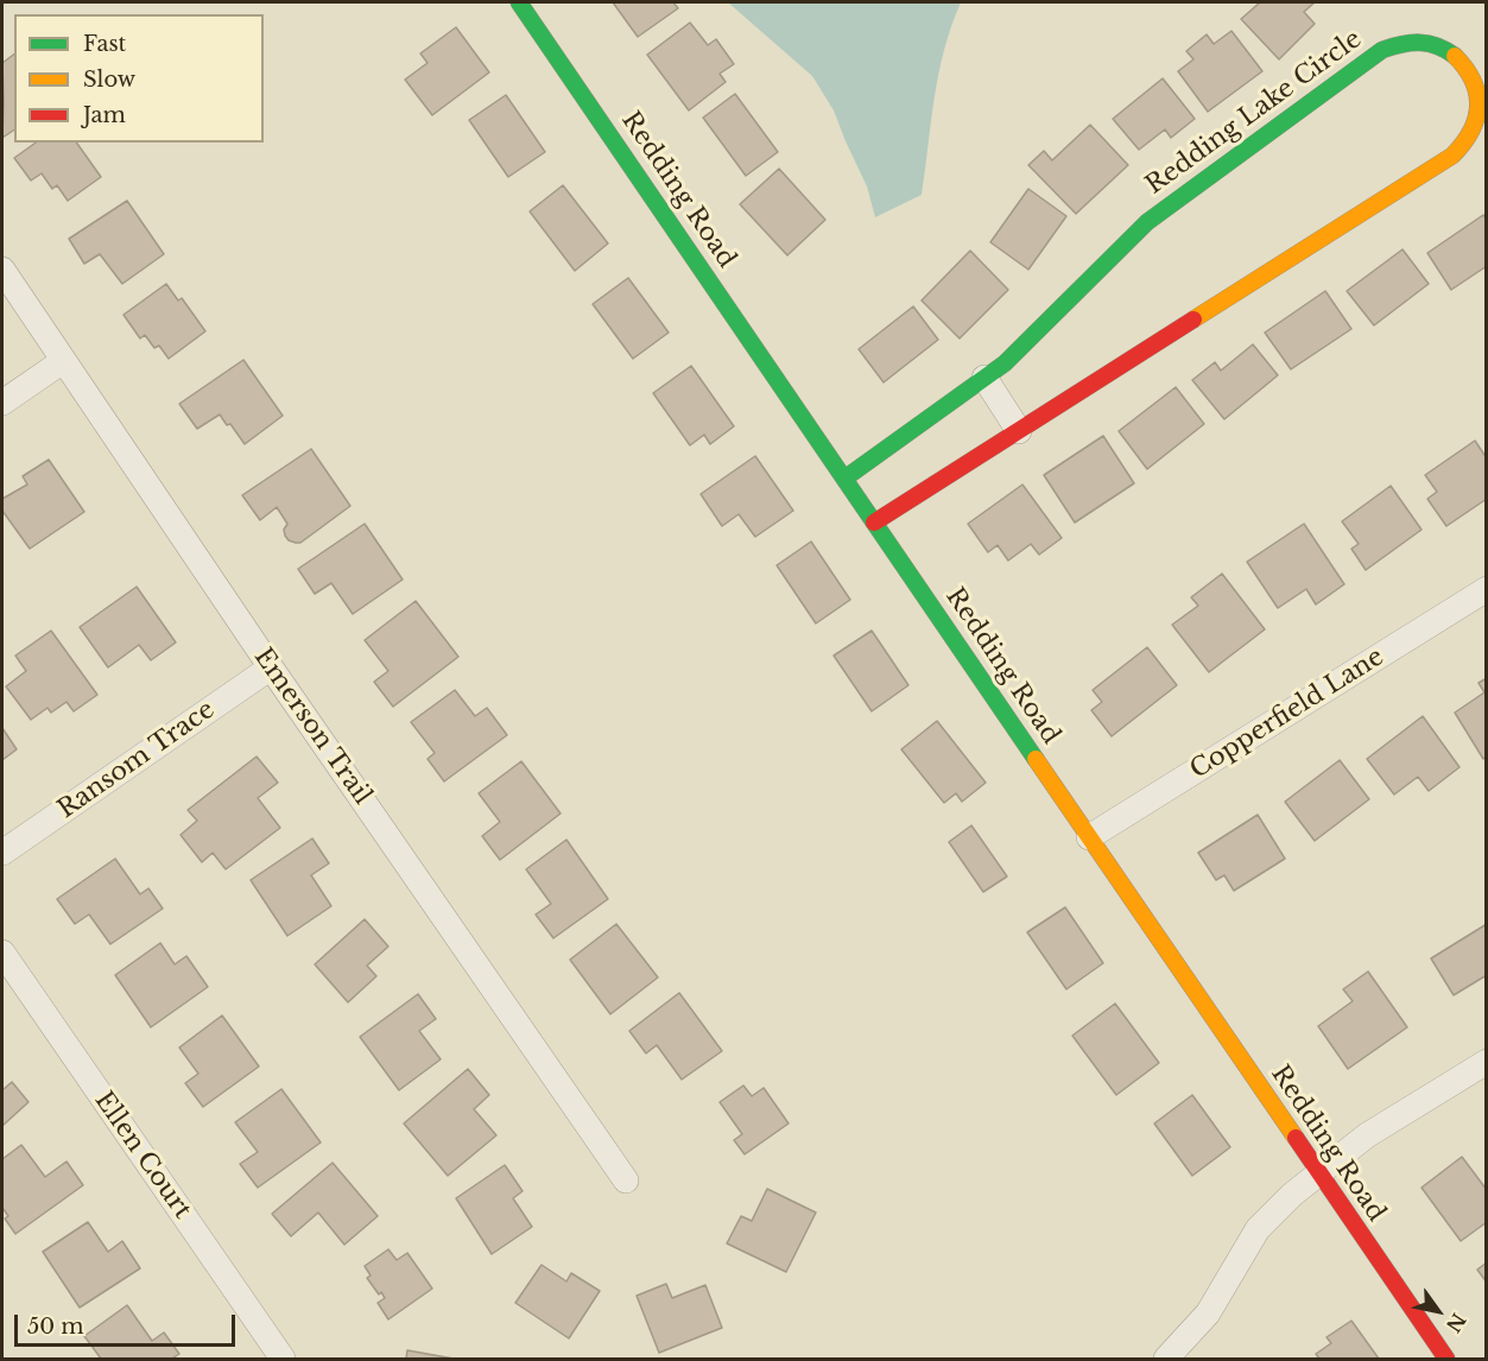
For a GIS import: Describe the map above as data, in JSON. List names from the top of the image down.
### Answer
{
  "streets": {
    "street": [
      "Redding Lake Circle",
      "Redding Road",
      "Copperfield Lane",
      "Emerson Trail",
      "Ransom Trace",
      "Ellen Court"
    ]
  },
  "crossings": [
    ["Redding Lake Circle", "Redding Road"],
    ["Redding Road", "Copperfield Lane"],
    ["Emerson Trail", "Ransom Trace"]
  ],
  "legend": ["Fast", "Slow", "Jam"],
  "scale_bar": "50 m",
  "north": "bottom right"
}
